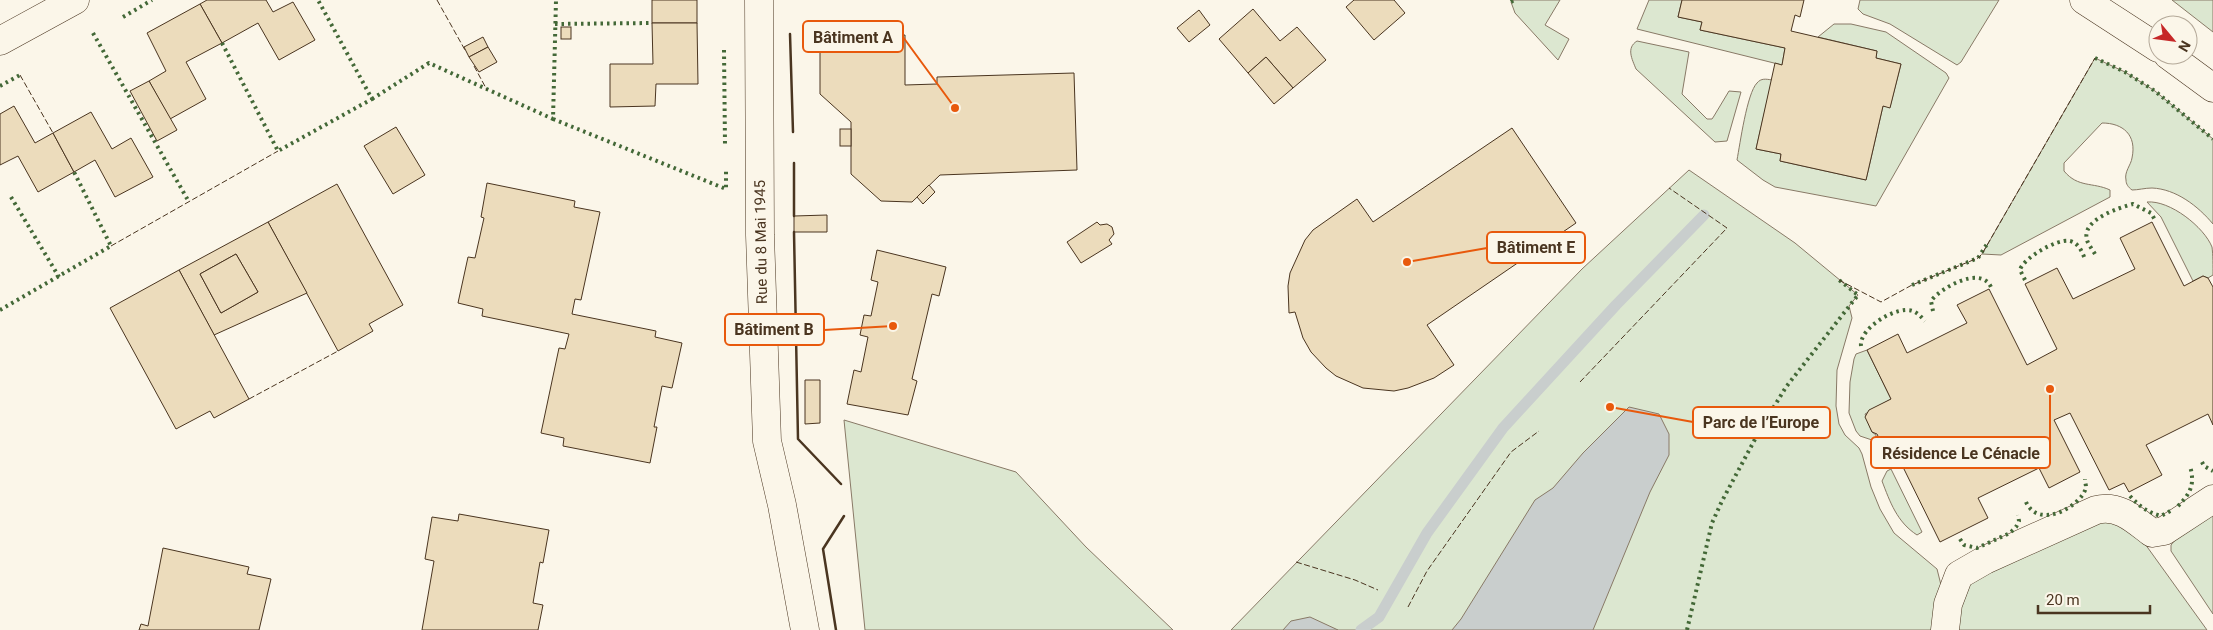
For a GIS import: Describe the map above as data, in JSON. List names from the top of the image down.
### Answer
{
  "streets": {
    "street": ["Rue du 8 Mai 1945"]
  },
  "places": [
    "Bâtiment A",
    "Bâtiment E",
    "Bâtiment B",
    "Résidence Le Cénacle",
    "Parc de l’Europe"
  ],
  "scale_bar": "20 m",
  "north": "bottom right"
}
